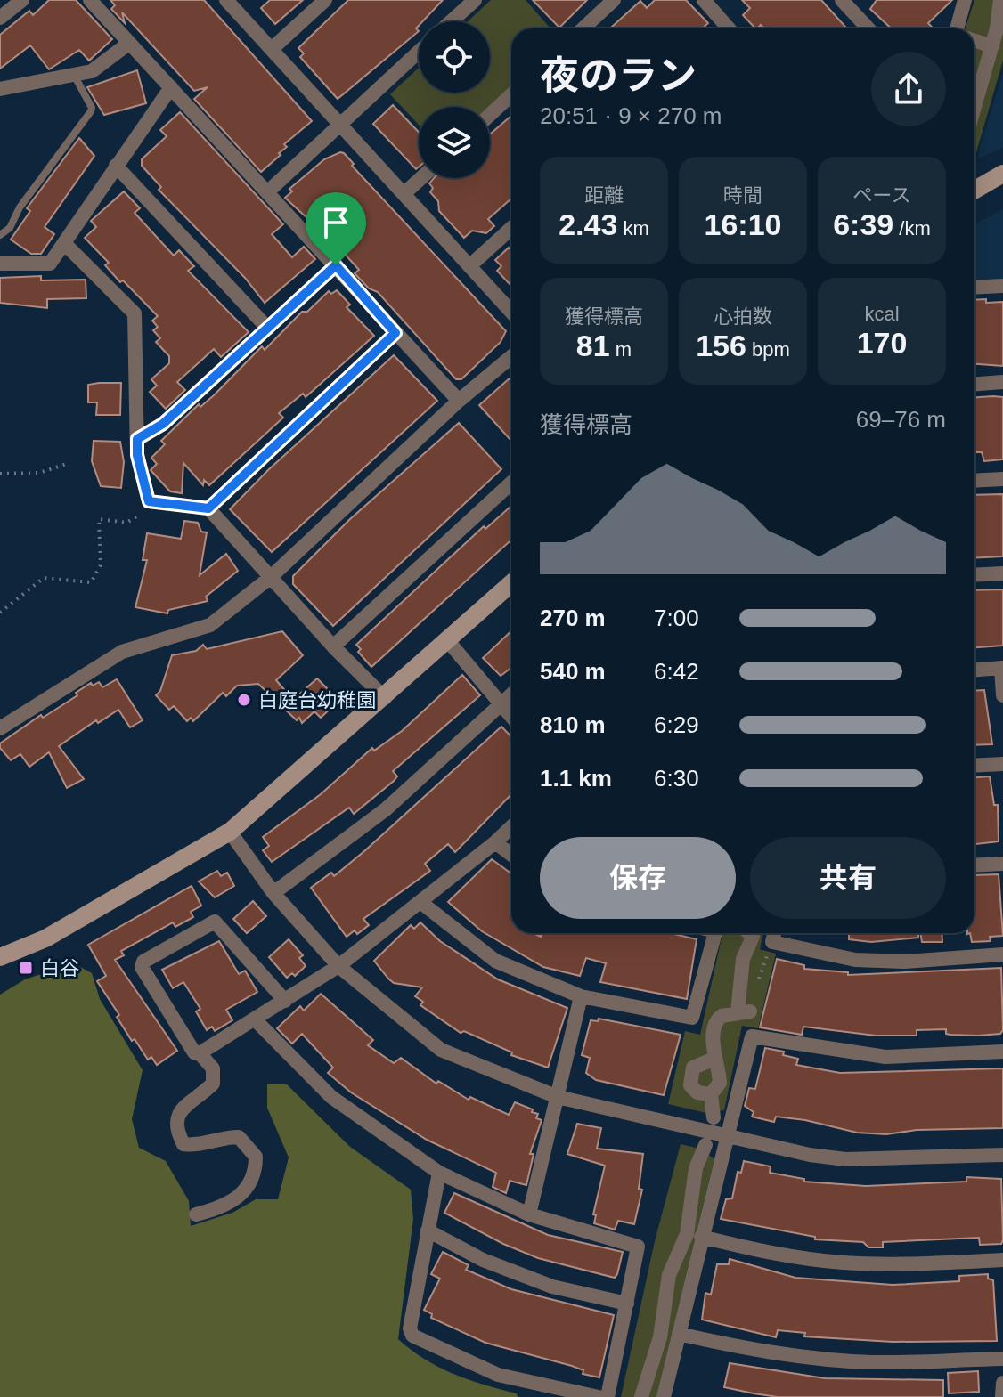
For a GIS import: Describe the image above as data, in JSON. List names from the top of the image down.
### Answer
{
  "places": {
    "other": ["白庭台幼稚園"],
    "transit": ["白谷"]
  },
  "page": {
    "heading": ["夜のラン", "20:51 · 9 × 270 m"],
    "stats": [
      ["距離", "2.43 km"],
      ["時間", "16:10"],
      ["ペース", "6:39 /km"],
      ["獲得標高", "81 m"],
      ["心拍数", "156 bpm"],
      ["kcal", "170"]
    ],
    "chart": ["獲得標高", "69–76 m"],
    "list": [
      {
        "name": "270 m",
        "note": "7:00"
      },
      {
        "name": "540 m",
        "note": "6:42"
      },
      {
        "name": "810 m",
        "note": "6:29"
      },
      {
        "name": "1.1 km",
        "note": "6:30"
      }
    ],
    "buttons": ["保存", "共有"]
  }
}
